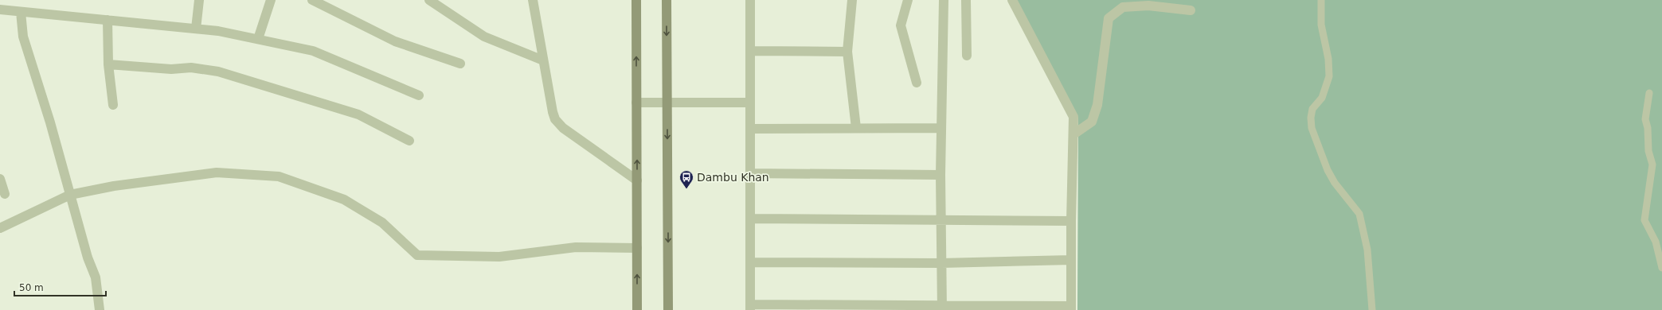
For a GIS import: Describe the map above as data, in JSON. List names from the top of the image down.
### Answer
{
  "places": {
    "bus stop": ["Dambu Khan"]
  },
  "scale_bar": "50 m"
}
